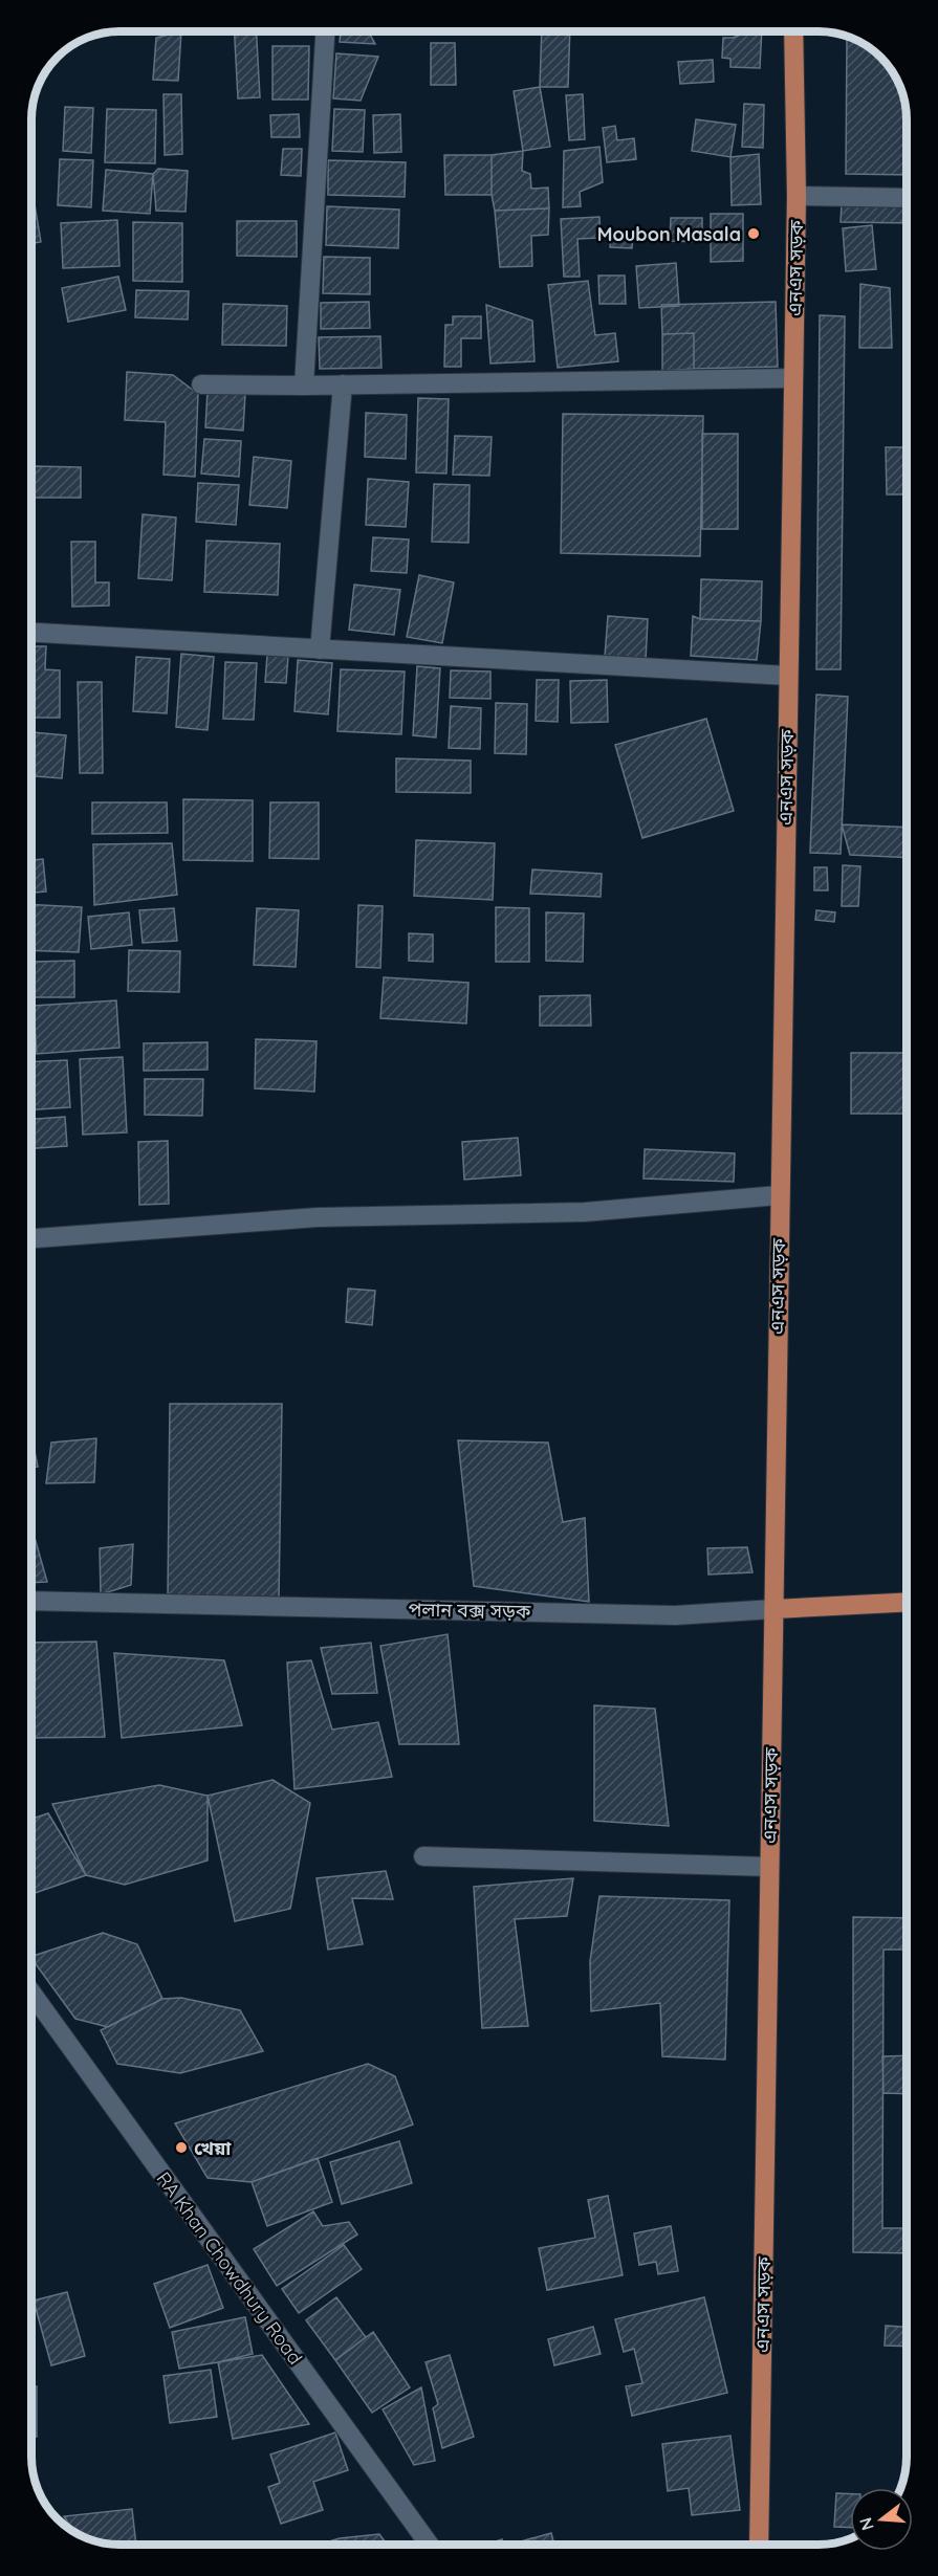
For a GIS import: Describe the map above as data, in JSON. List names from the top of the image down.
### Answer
{
  "streets": {
    "main road": ["এনএস সড়ক", "পলান বক্স সড়ক"],
    "street": ["RA Khan Chowdhury Road"]
  },
  "crossings": [
    ["এনএস সড়ক", "পলান বক্স সড়ক"]
  ],
  "places": ["Moubon Masala", "খেয়া"],
  "north": "left"
}
